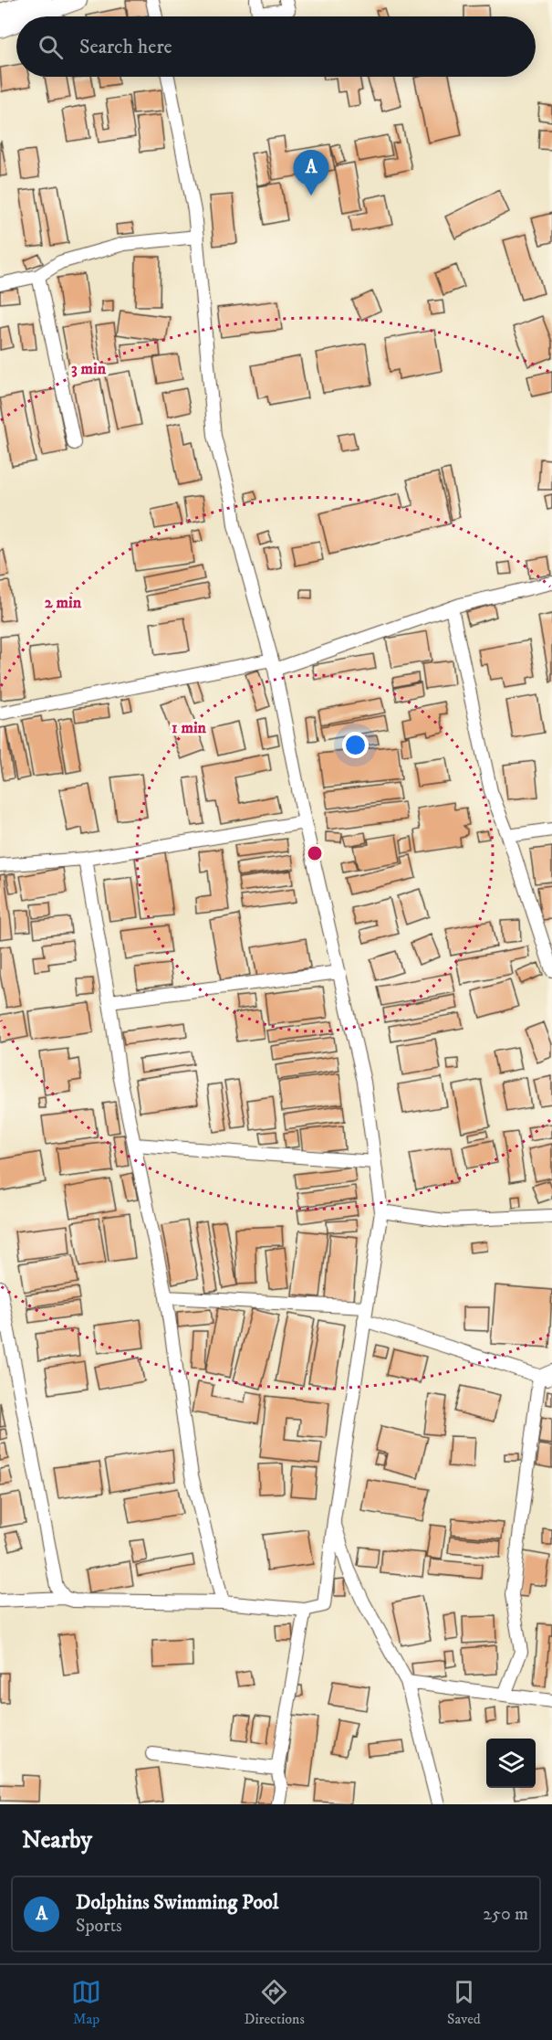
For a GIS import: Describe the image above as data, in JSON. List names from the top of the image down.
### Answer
{
  "page": {
    "search": "Search here",
    "pins": "A",
    "heading": "Nearby",
    "list": [
      {
        "mark": "A",
        "name": "Dolphins Swimming Pool",
        "note": "Sports",
        "value": "250 m"
      }
    ],
    "nav": ["Map", "Directions", "Saved"]
  },
  "rings": ["3 min", "2 min", "1 min"]
}
